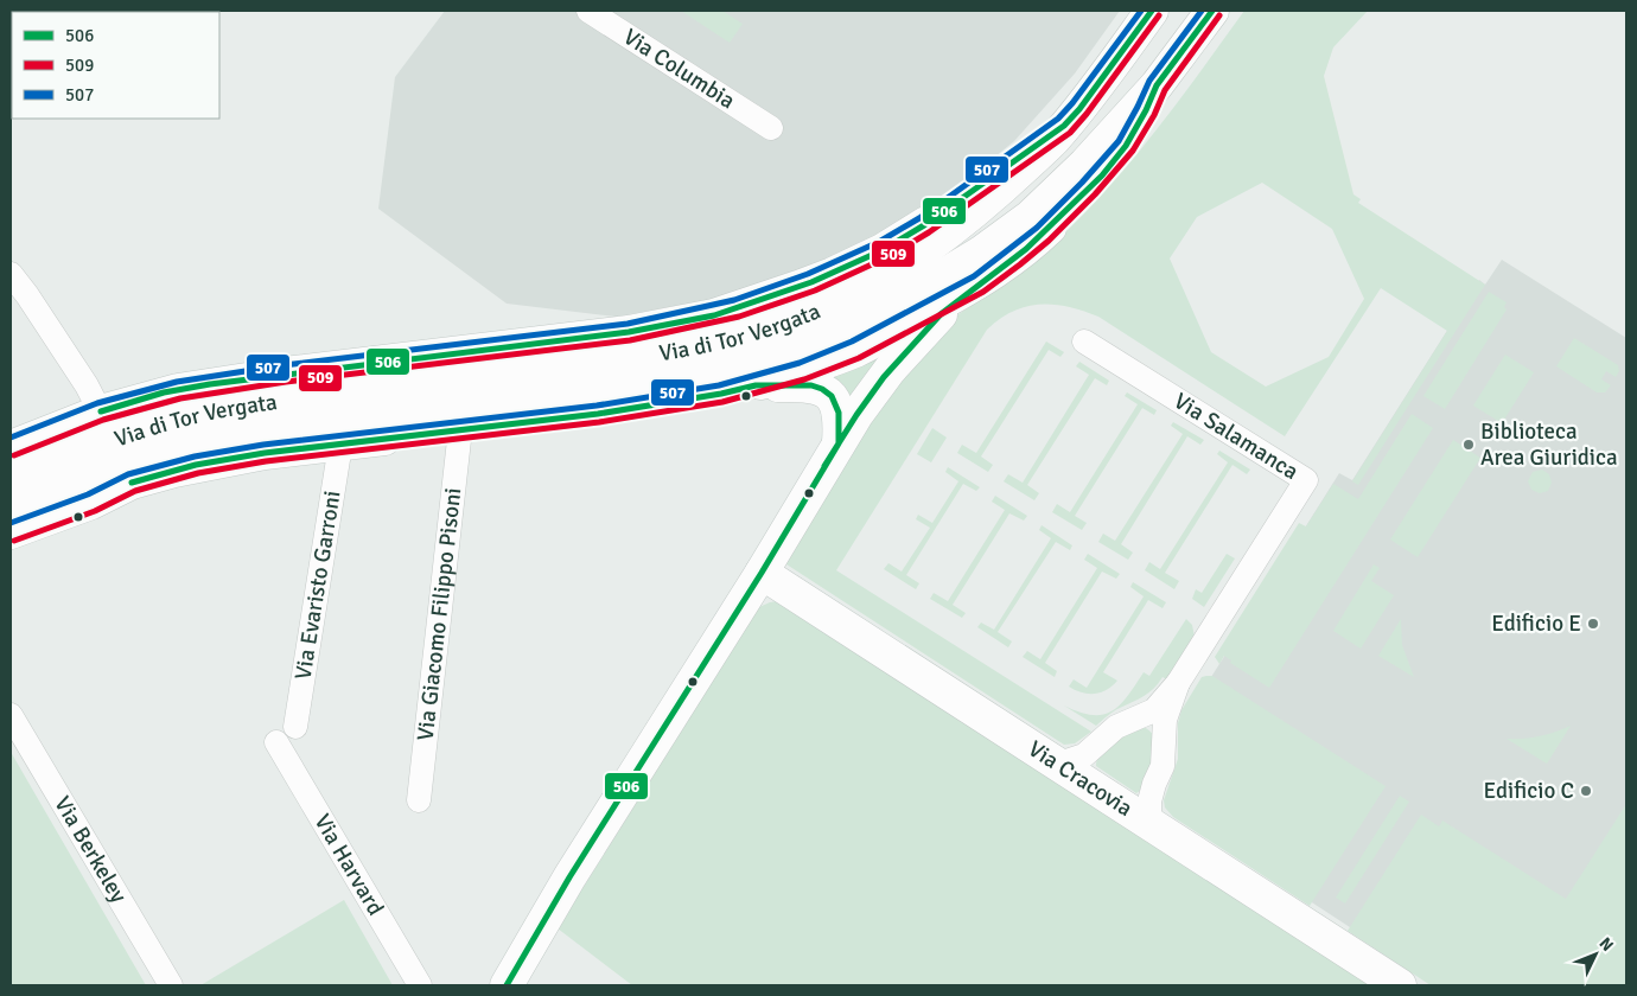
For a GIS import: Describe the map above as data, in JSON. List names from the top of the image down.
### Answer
{
  "streets": {
    "street": [
      "Via Columbia",
      "Via di Tor Vergata",
      "Via Salamanca",
      "Via Evaristo Garroni",
      "Via Giacomo Filippo Pisoni",
      "Via Cracovia",
      "Via Berkeley",
      "Via Harvard"
    ]
  },
  "crossings": [
    ["Via di Tor Vergata", "Via Evaristo Garroni"],
    ["Via di Tor Vergata", "Via Giacomo Filippo Pisoni"],
    ["Via Salamanca", "Via Cracovia"]
  ],
  "places": ["Biblioteca Area Giuridica", "Edificio E", "Edificio C"],
  "lines": ["transit line 506", "transit line 507", "transit line 509"],
  "legend": ["506", "509", "507"],
  "north": "top right"
}
